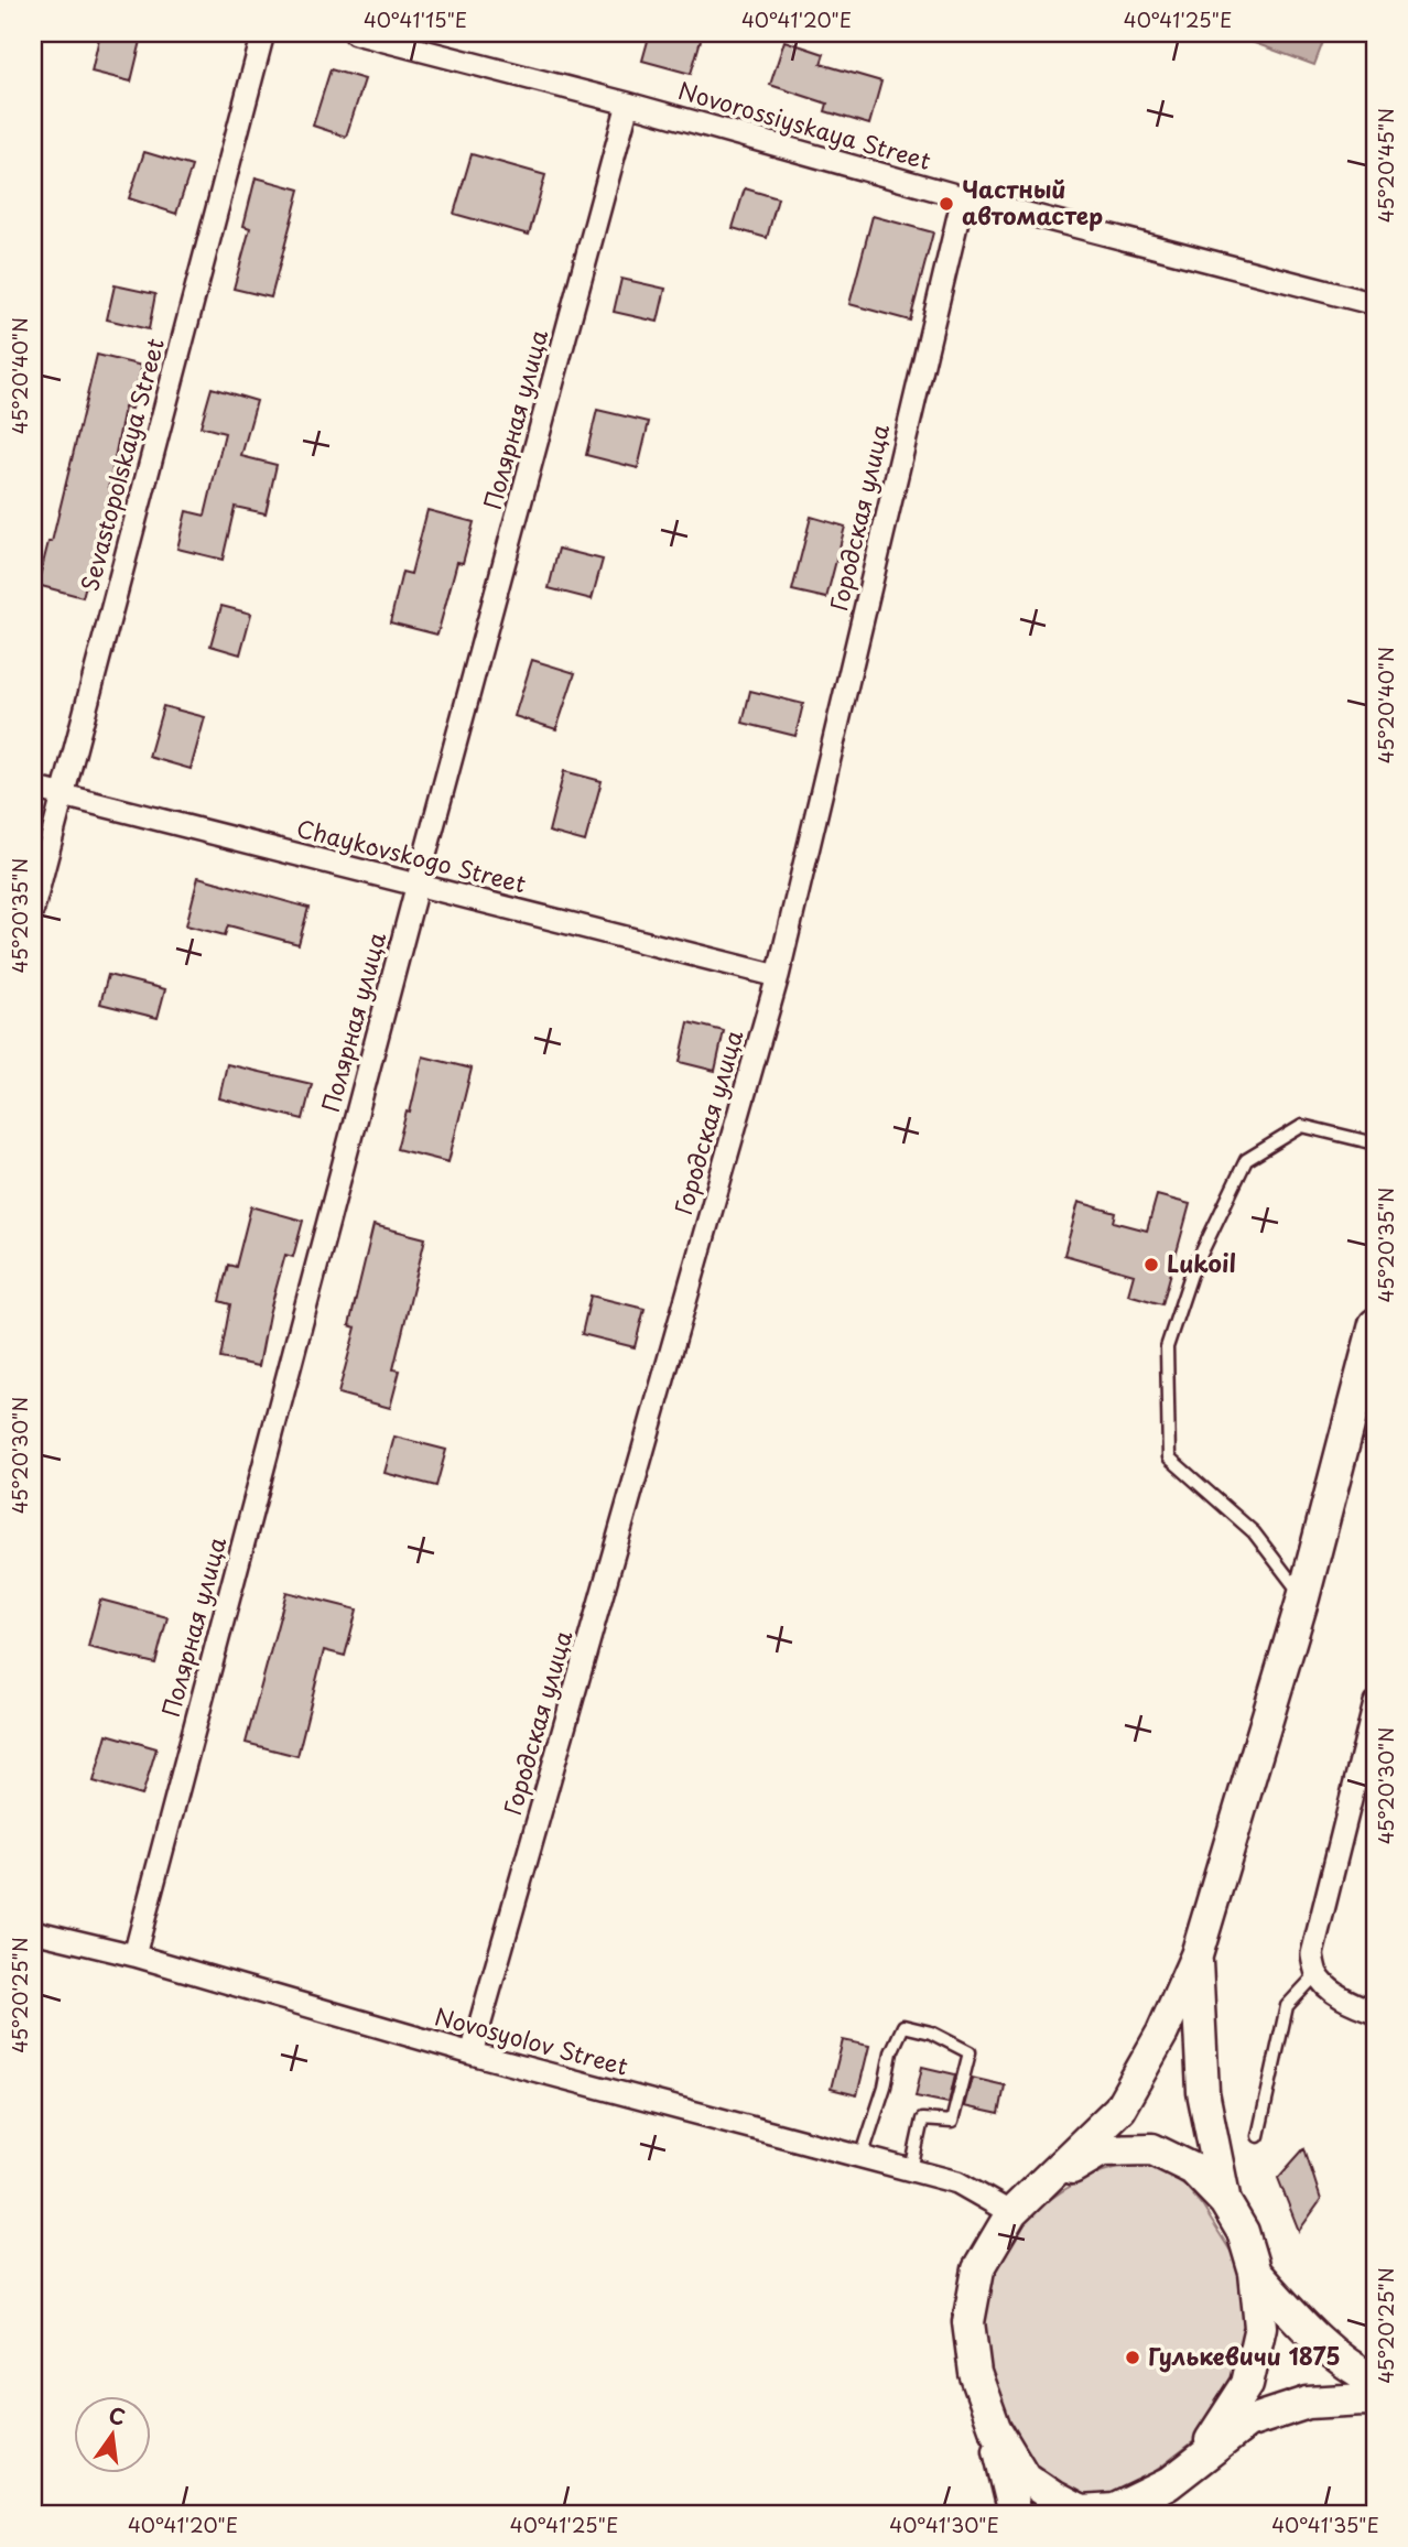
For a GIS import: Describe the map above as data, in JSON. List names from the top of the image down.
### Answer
{
  "streets": {
    "street": [
      "Novorossiyskaya Street",
      "Полярная улица",
      "Sevastopolskaya Street",
      "Городская улица",
      "Chaykovskogo Street",
      "Novosyolov Street"
    ]
  },
  "crossings": [
    ["Novorossiyskaya Street", "Полярная улица"],
    ["Novorossiyskaya Street", "Городская улица"],
    ["Полярная улица", "Chaykovskogo Street"],
    ["Полярная улица", "Novosyolov Street"],
    ["Sevastopolskaya Street", "Chaykovskogo Street"],
    ["Городская улица", "Chaykovskogo Street"],
    ["Городская улица", "Novosyolov Street"]
  ],
  "places": ["Частный автомастер", "Lukoil", "Гулькевичи 1875"],
  "north": "top",
  "coordinates": [
    "40°41'15\"E",
    "40°41'20\"E",
    "40°41'25\"E",
    "45°20'45\"N",
    "45°20'40\"N",
    "45°20'35\"N",
    "45°20'30\"N",
    "45°20'25\"N",
    "40°41'30\"E",
    "40°41'35\"E"
  ]
}
